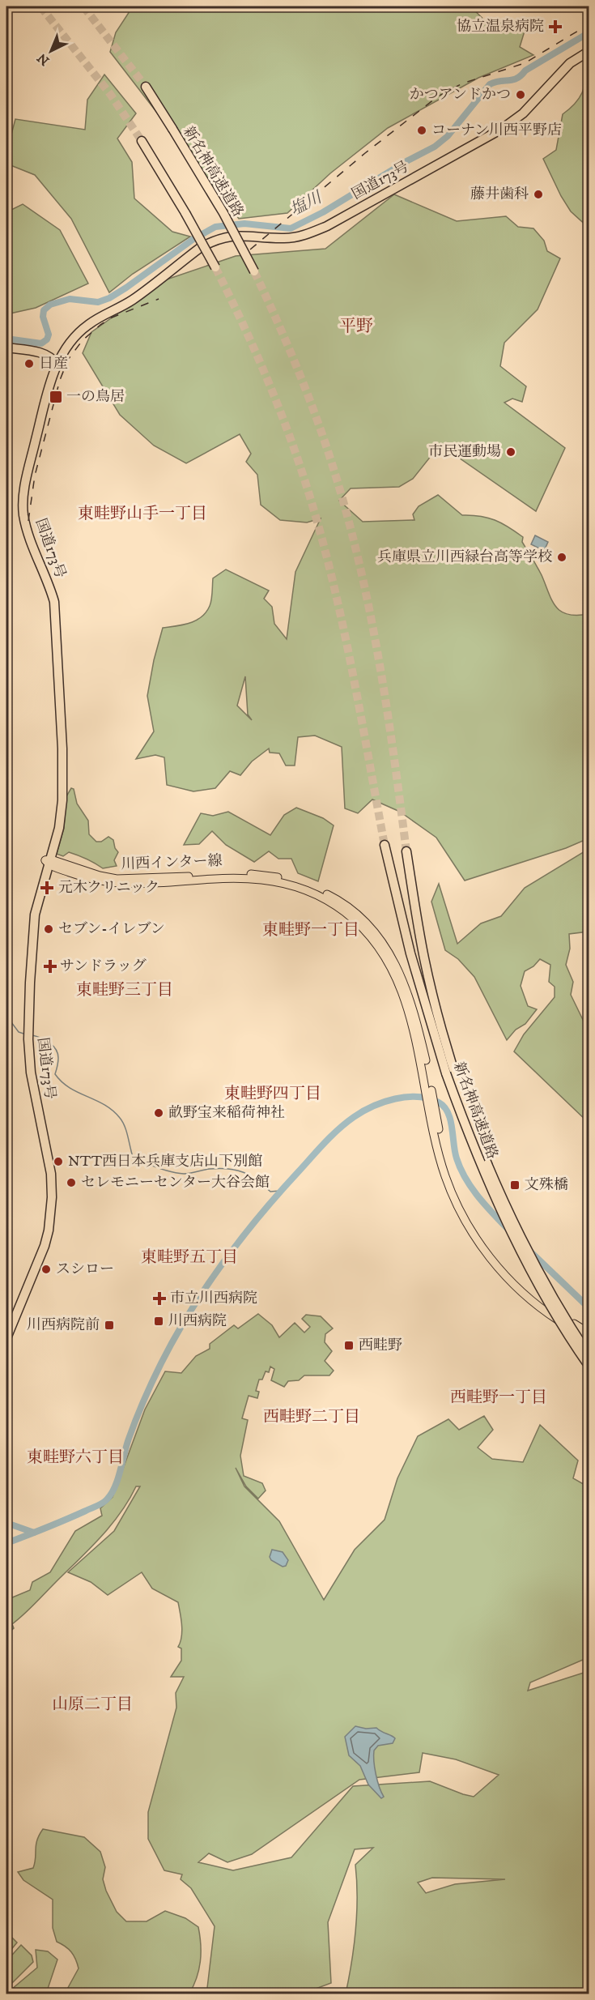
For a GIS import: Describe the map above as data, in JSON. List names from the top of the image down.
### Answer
{
  "streets": {
    "highway": ["新名神高速道路", "国道173号"],
    "main road": ["川西インター線"]
  },
  "crossings": [
    ["国道173号", "川西インター線"]
  ],
  "districts": [
    "平野",
    "東畦野山手一丁目",
    "東畦野一丁目",
    "東畦野三丁目",
    "東畦野四丁目",
    "東畦野五丁目",
    "西畦野一丁目",
    "西畦野二丁目",
    "東畦野六丁目",
    "山原二丁目"
  ],
  "water": ["塩川"],
  "places": {
    "health": [
      "協立温泉病院",
      "元木クリニック",
      "サンドラッグ",
      "市立川西病院"
    ],
    "other": [
      "かつアンドかつ",
      "コーナン川西平野店",
      "藤井歯科",
      "日産",
      "市民運動場",
      "兵庫県立川西緑台高等学校",
      "セブン-イレブン",
      "畝野宝来稲荷神社",
      "NTT西日本兵庫支店山下別館",
      "セレモニーセンター大谷会館",
      "スシロー"
    ],
    "transit": [
      "一の鳥居",
      "文殊橋",
      "川西病院",
      "川西病院前",
      "西畦野"
    ]
  },
  "north": "bottom left"
}
